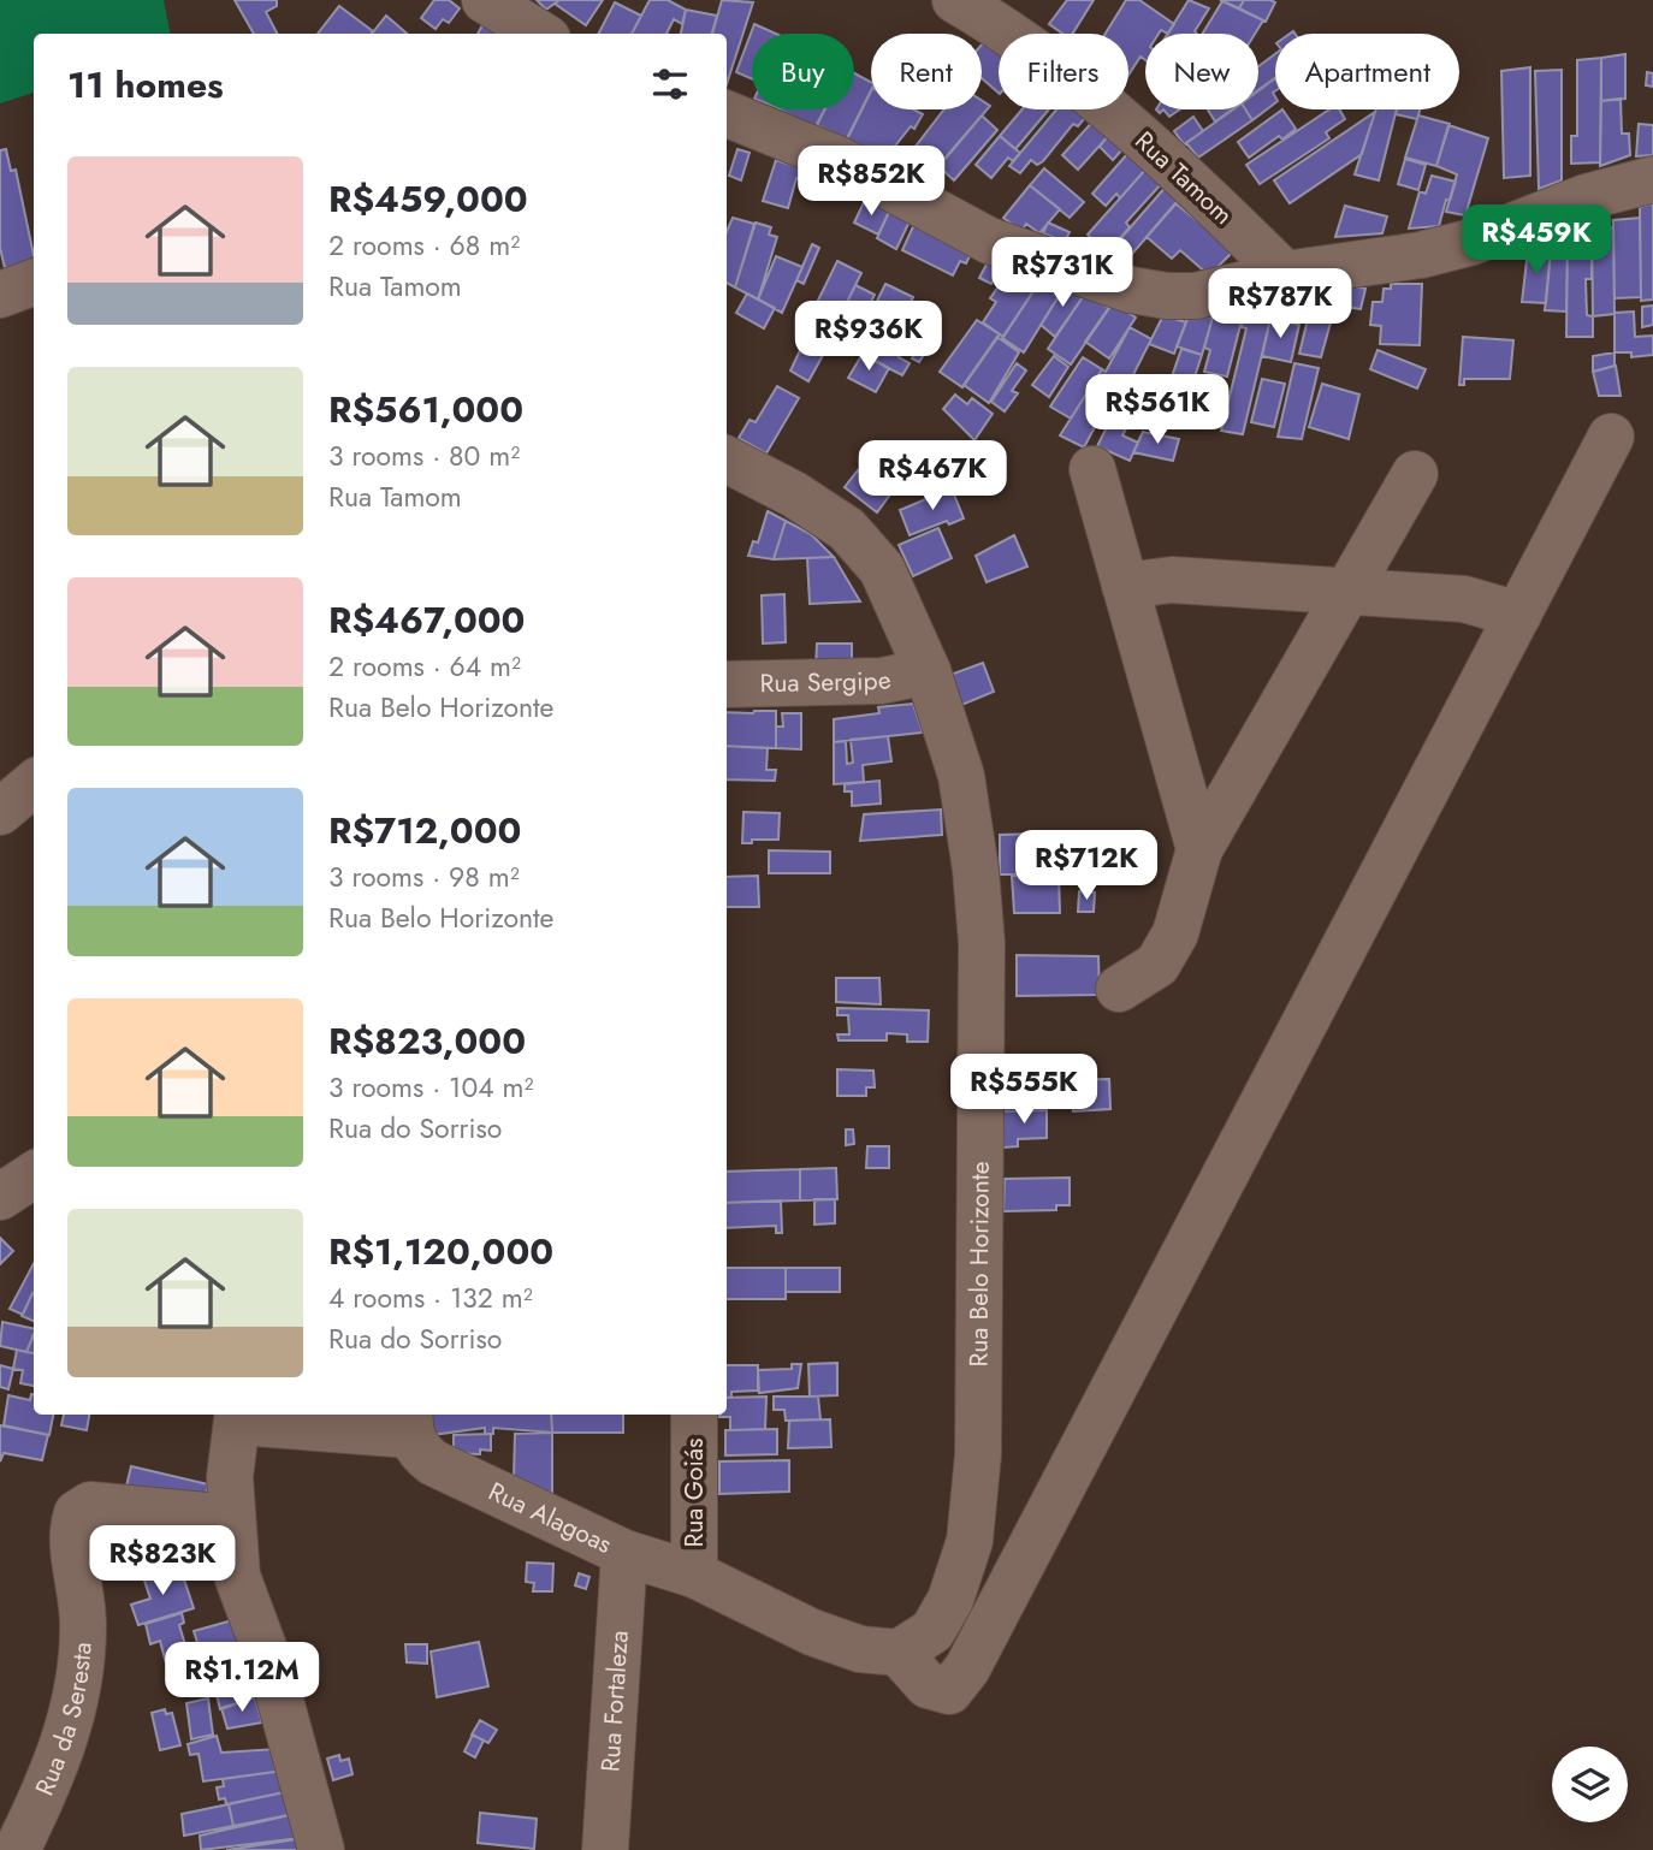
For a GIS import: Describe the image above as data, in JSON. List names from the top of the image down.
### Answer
{
  "streets": {
    "street": [
      "Rua Tamom",
      "Rua Sergipe",
      "Rua Belo Horizonte",
      "Rua Goiás",
      "Rua Alagoas",
      "Rua Fortaleza",
      "Rua da Seresta"
    ]
  },
  "crossings": [
    ["Rua Sergipe", "Rua Belo Horizonte"],
    ["Rua Belo Horizonte", "Rua Alagoas"],
    ["Rua Goiás", "Rua Alagoas"],
    ["Rua Alagoas", "Rua Fortaleza"]
  ],
  "page": {
    "chip": [
      "Buy",
      "Rent",
      "Filters",
      "New",
      "Apartment"
    ],
    "heading": "11 homes",
    "list": [
      {
        "name": "R$459,000",
        "note": "2 rooms · 68 m² · Rua Tamom"
      },
      {
        "name": "R$561,000",
        "note": "3 rooms · 80 m² · Rua Tamom"
      },
      {
        "name": "R$467,000",
        "note": "2 rooms · 64 m² · Rua Belo Horizonte"
      },
      {
        "name": "R$712,000",
        "note": "3 rooms · 98 m² · Rua Belo Horizonte"
      },
      {
        "name": "R$823,000",
        "note": "3 rooms · 104 m² · Rua do Sorriso"
      },
      {
        "name": "R$1,120,000",
        "note": "4 rooms · 132 m² · Rua do Sorriso"
      }
    ],
    "price": [
      "R$852K",
      "R$459K",
      "R$731K",
      "R$787K",
      "R$936K",
      "R$561K",
      "R$467K",
      "R$712K",
      "R$555K",
      "R$823K",
      "R$1.12M"
    ]
  }
}
